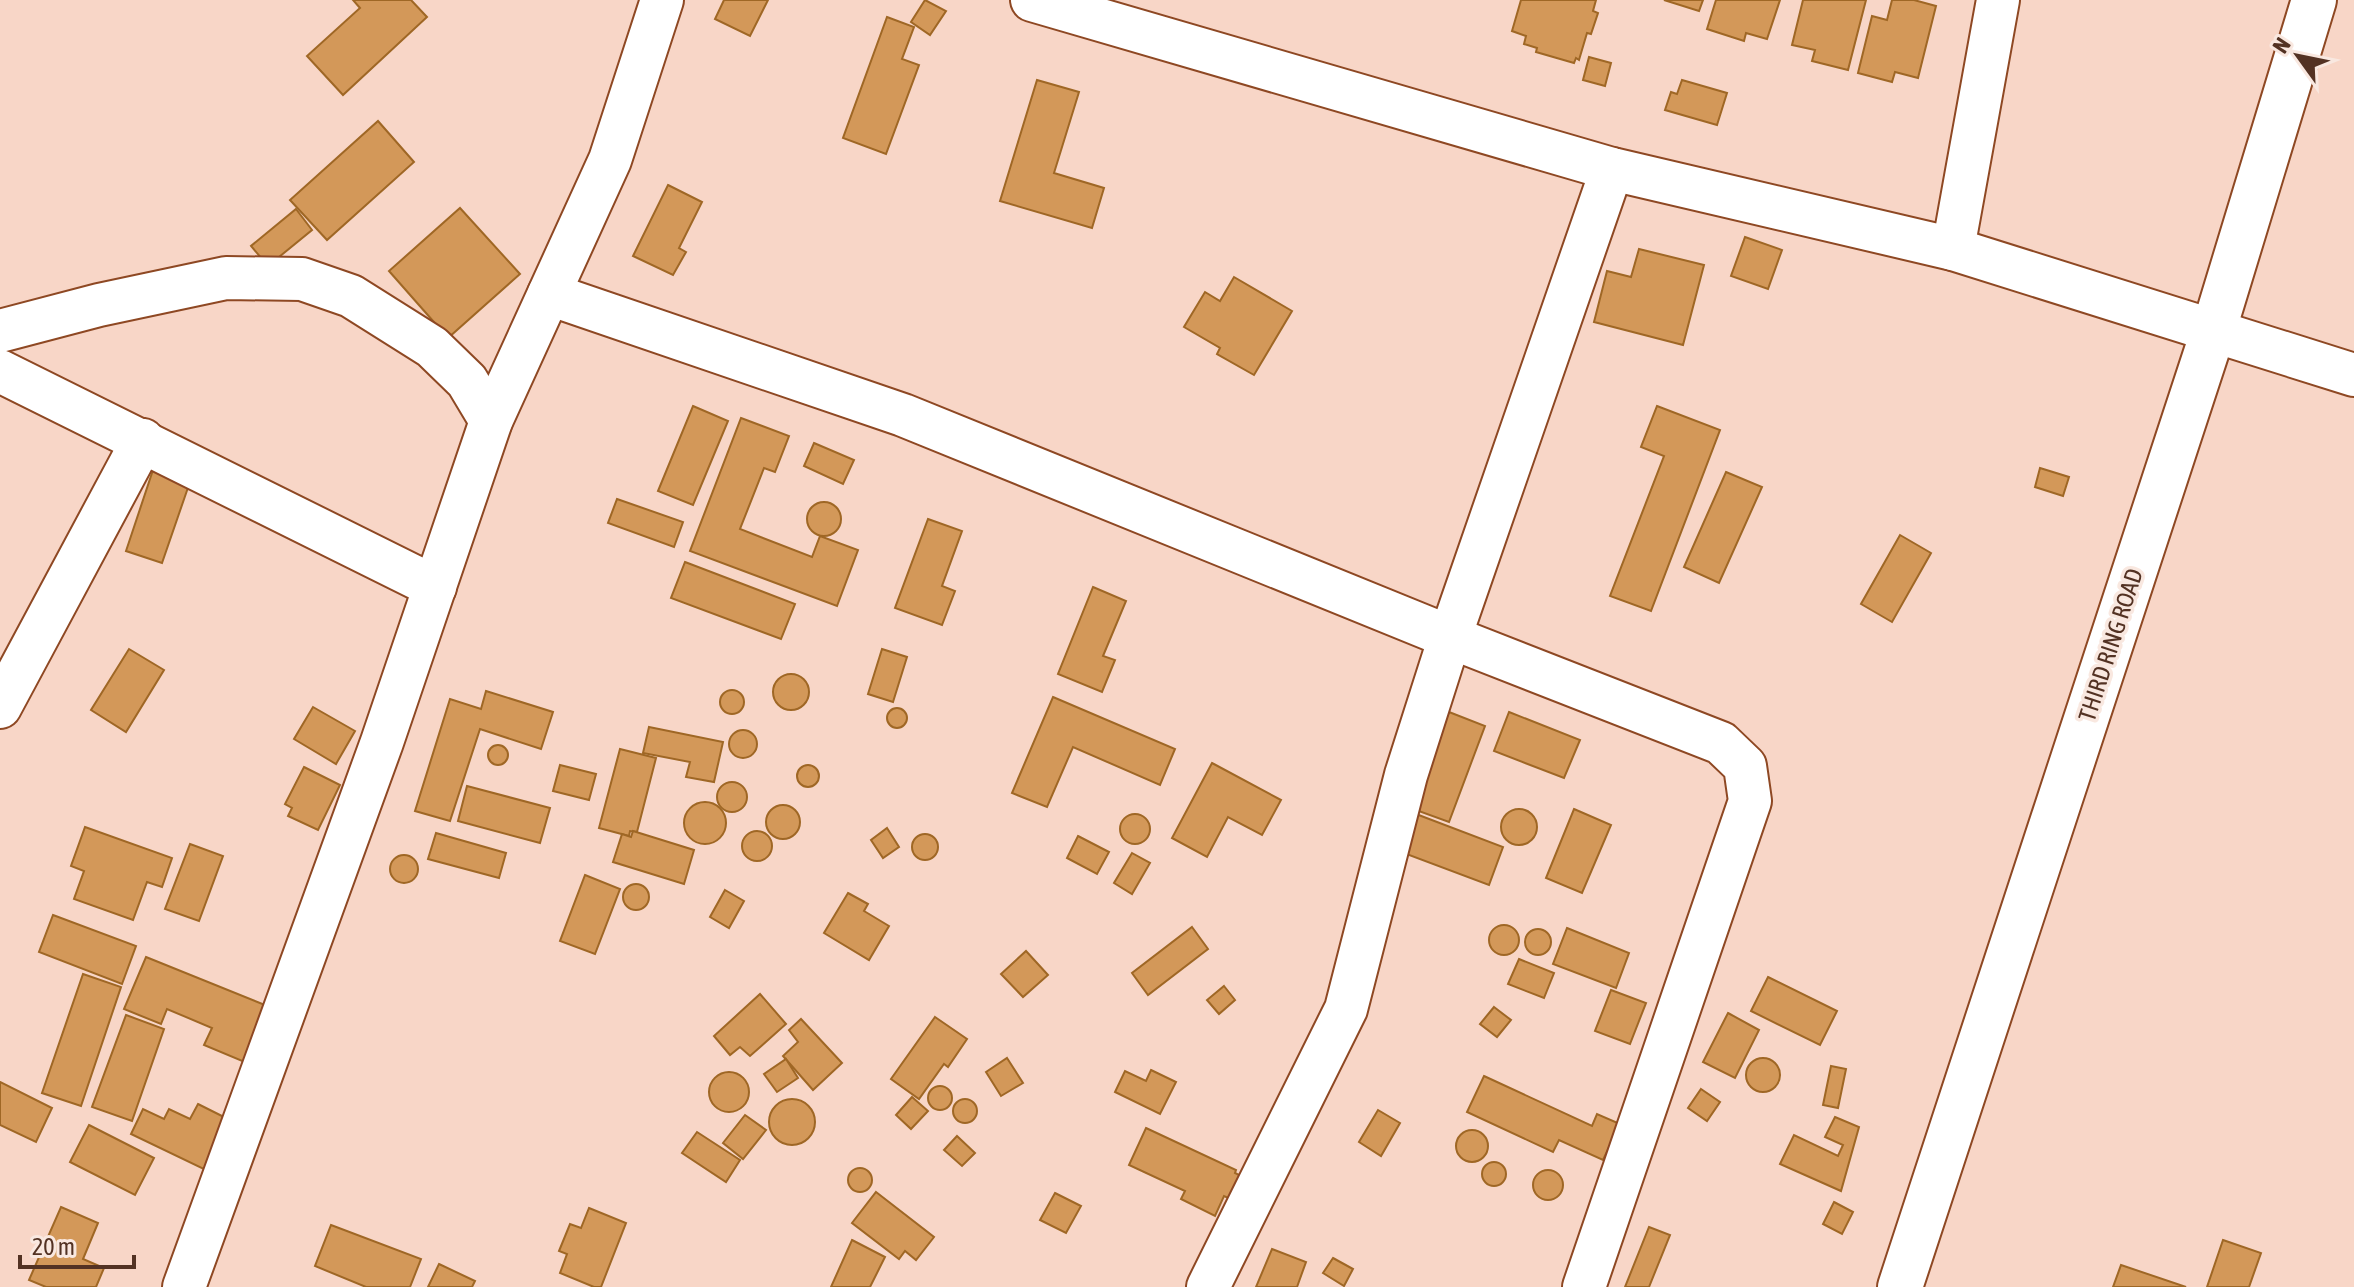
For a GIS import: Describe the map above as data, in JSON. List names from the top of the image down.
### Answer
{
  "streets": {
    "street": ["THIRD RING ROAD"]
  },
  "scale_bar": "20 m",
  "north": "top left"
}
